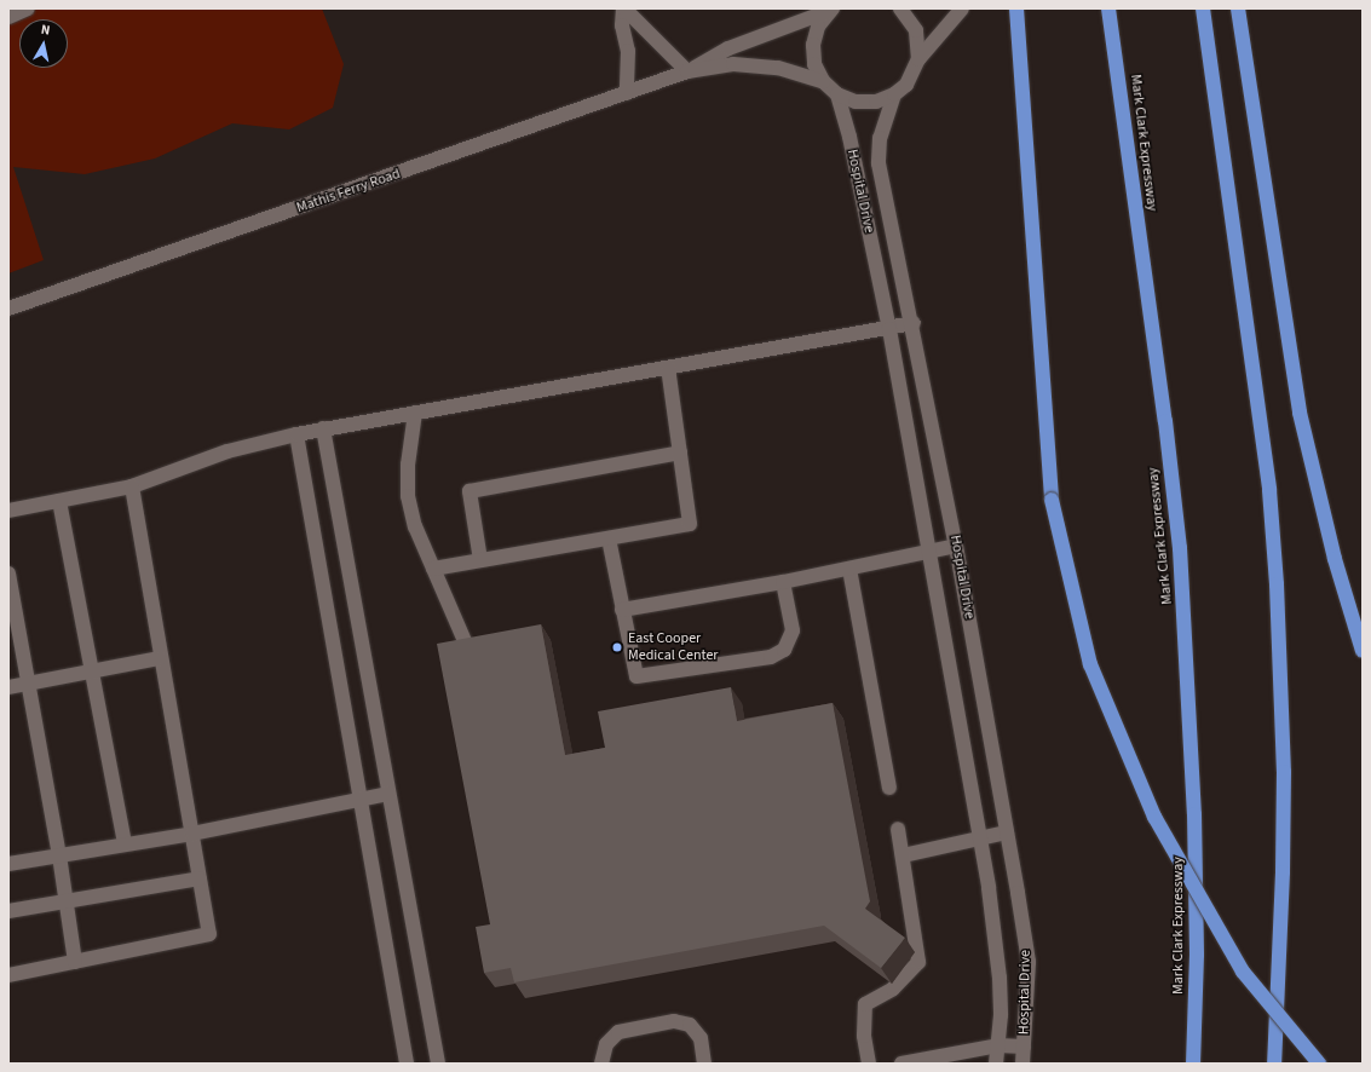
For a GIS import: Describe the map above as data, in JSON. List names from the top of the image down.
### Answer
{
  "streets": {
    "highway": ["Mark Clark Expressway"],
    "street": ["Mathis Ferry Road", "Hospital Drive"]
  },
  "places": ["East Cooper Medical Center"],
  "north": "top"
}
